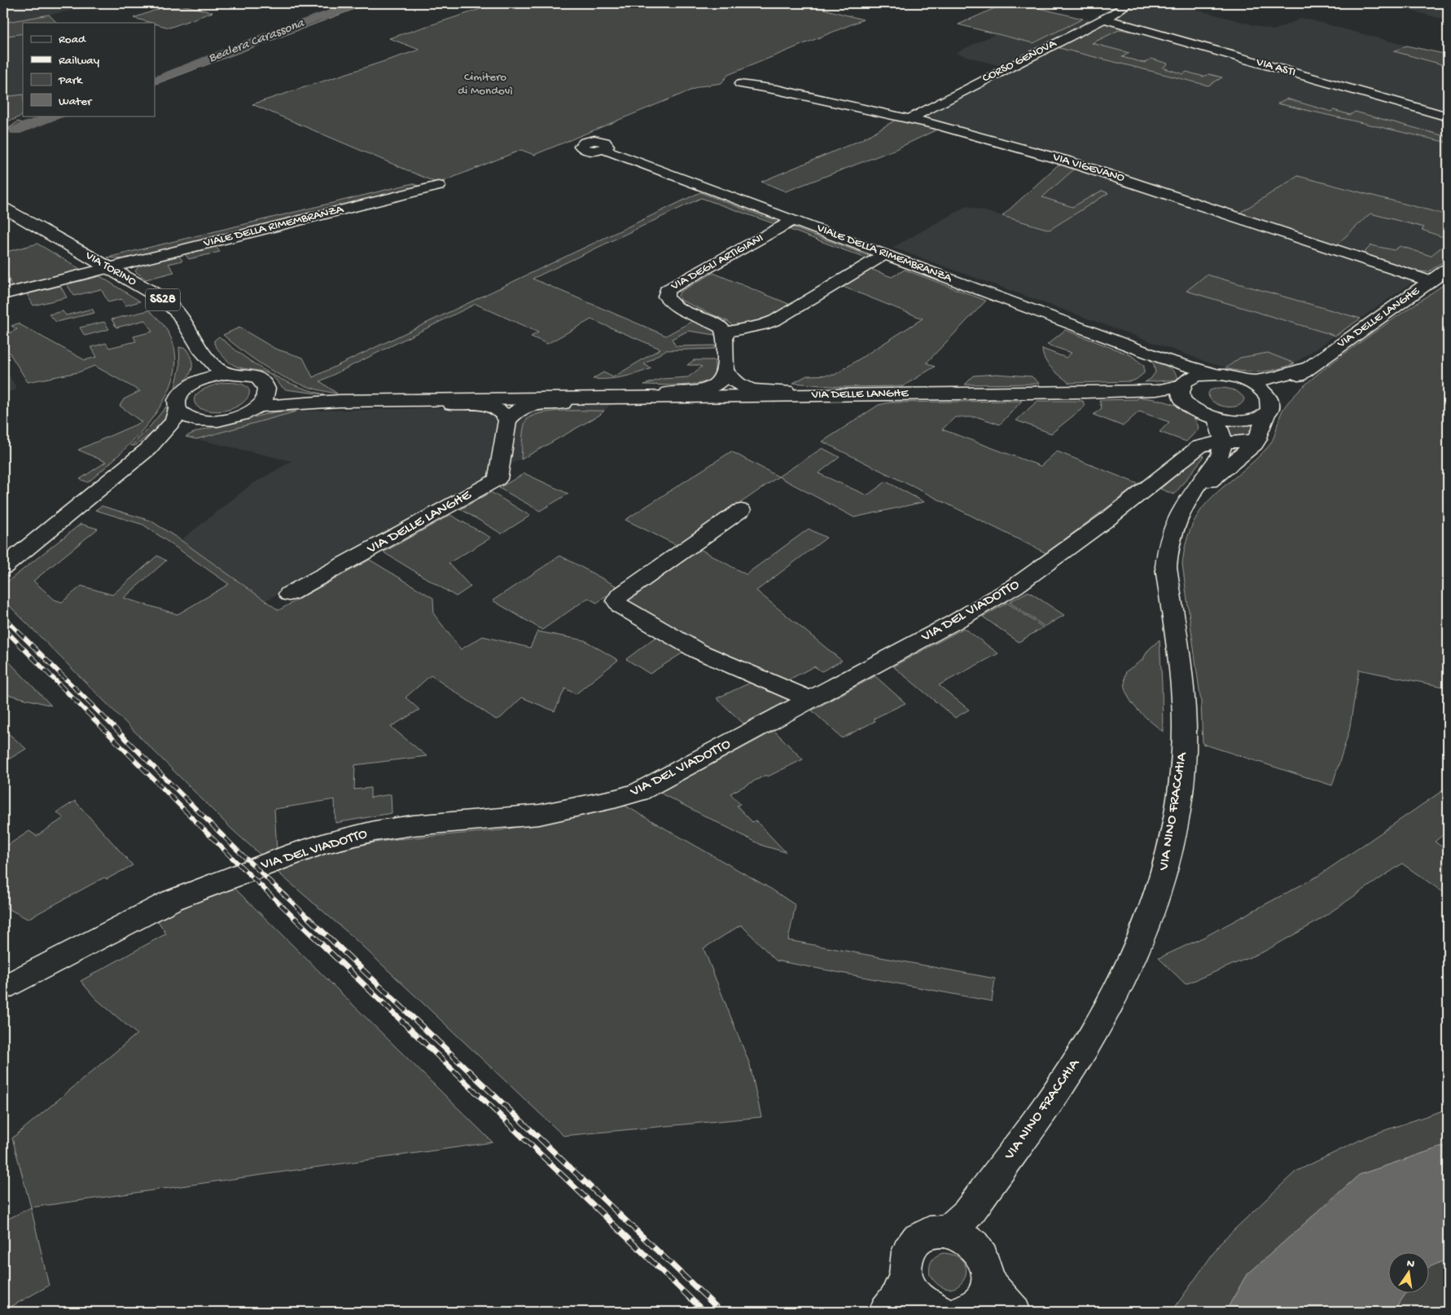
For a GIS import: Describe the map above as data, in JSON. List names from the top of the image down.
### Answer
{
  "streets": {
    "street": [
      "CORSO GENOVA",
      "VIA ASTI",
      "VIA VIGEVANO",
      "VIALE DELLA RIMEMBRANZA",
      "VIA DEGLI ARTIGIANI",
      "VIA TORINO",
      "SS28",
      "VIA DELLE LANGHE",
      "VIA DEL VIADOTTO",
      "VIA NINO FRACCHIA"
    ]
  },
  "crossings": [
    ["CORSO GENOVA", "VIA ASTI"],
    ["CORSO GENOVA", "VIA VIGEVANO"],
    ["VIA VIGEVANO", "VIA DELLE LANGHE"],
    ["VIALE DELLA RIMEMBRANZA", "VIA DEGLI ARTIGIANI"],
    ["VIALE DELLA RIMEMBRANZA", "VIA TORINO"],
    ["VIA DELLE LANGHE", "VIA NINO FRACCHIA"],
    ["VIA DEL VIADOTTO", "VIA NINO FRACCHIA"]
  ],
  "water": ["Bealera Carassona"],
  "parks": ["Cimitero di Mondovì"],
  "legend": [
    "Road",
    "Railway",
    "Park",
    "Water"
  ],
  "north": "top"
}
